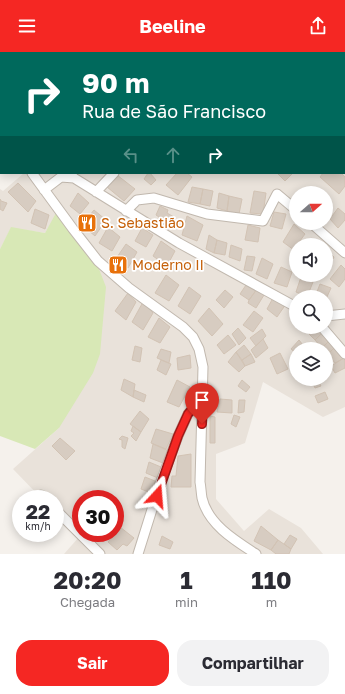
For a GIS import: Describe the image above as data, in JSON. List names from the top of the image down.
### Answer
{
  "places": {
    "restaurant": ["S. Sebastião", "Moderno II"]
  },
  "north": "right",
  "page": {
    "header": "Beeline",
    "turn": ["90 m", "Rua de São Francisco"],
    "speed": "22 km/h",
    "limit": "30",
    "eta": [
      "20:20",
      "Chegada",
      "1",
      "min",
      "110",
      "m"
    ],
    "buttons": ["Sair", "Compartilhar"]
  }
}
